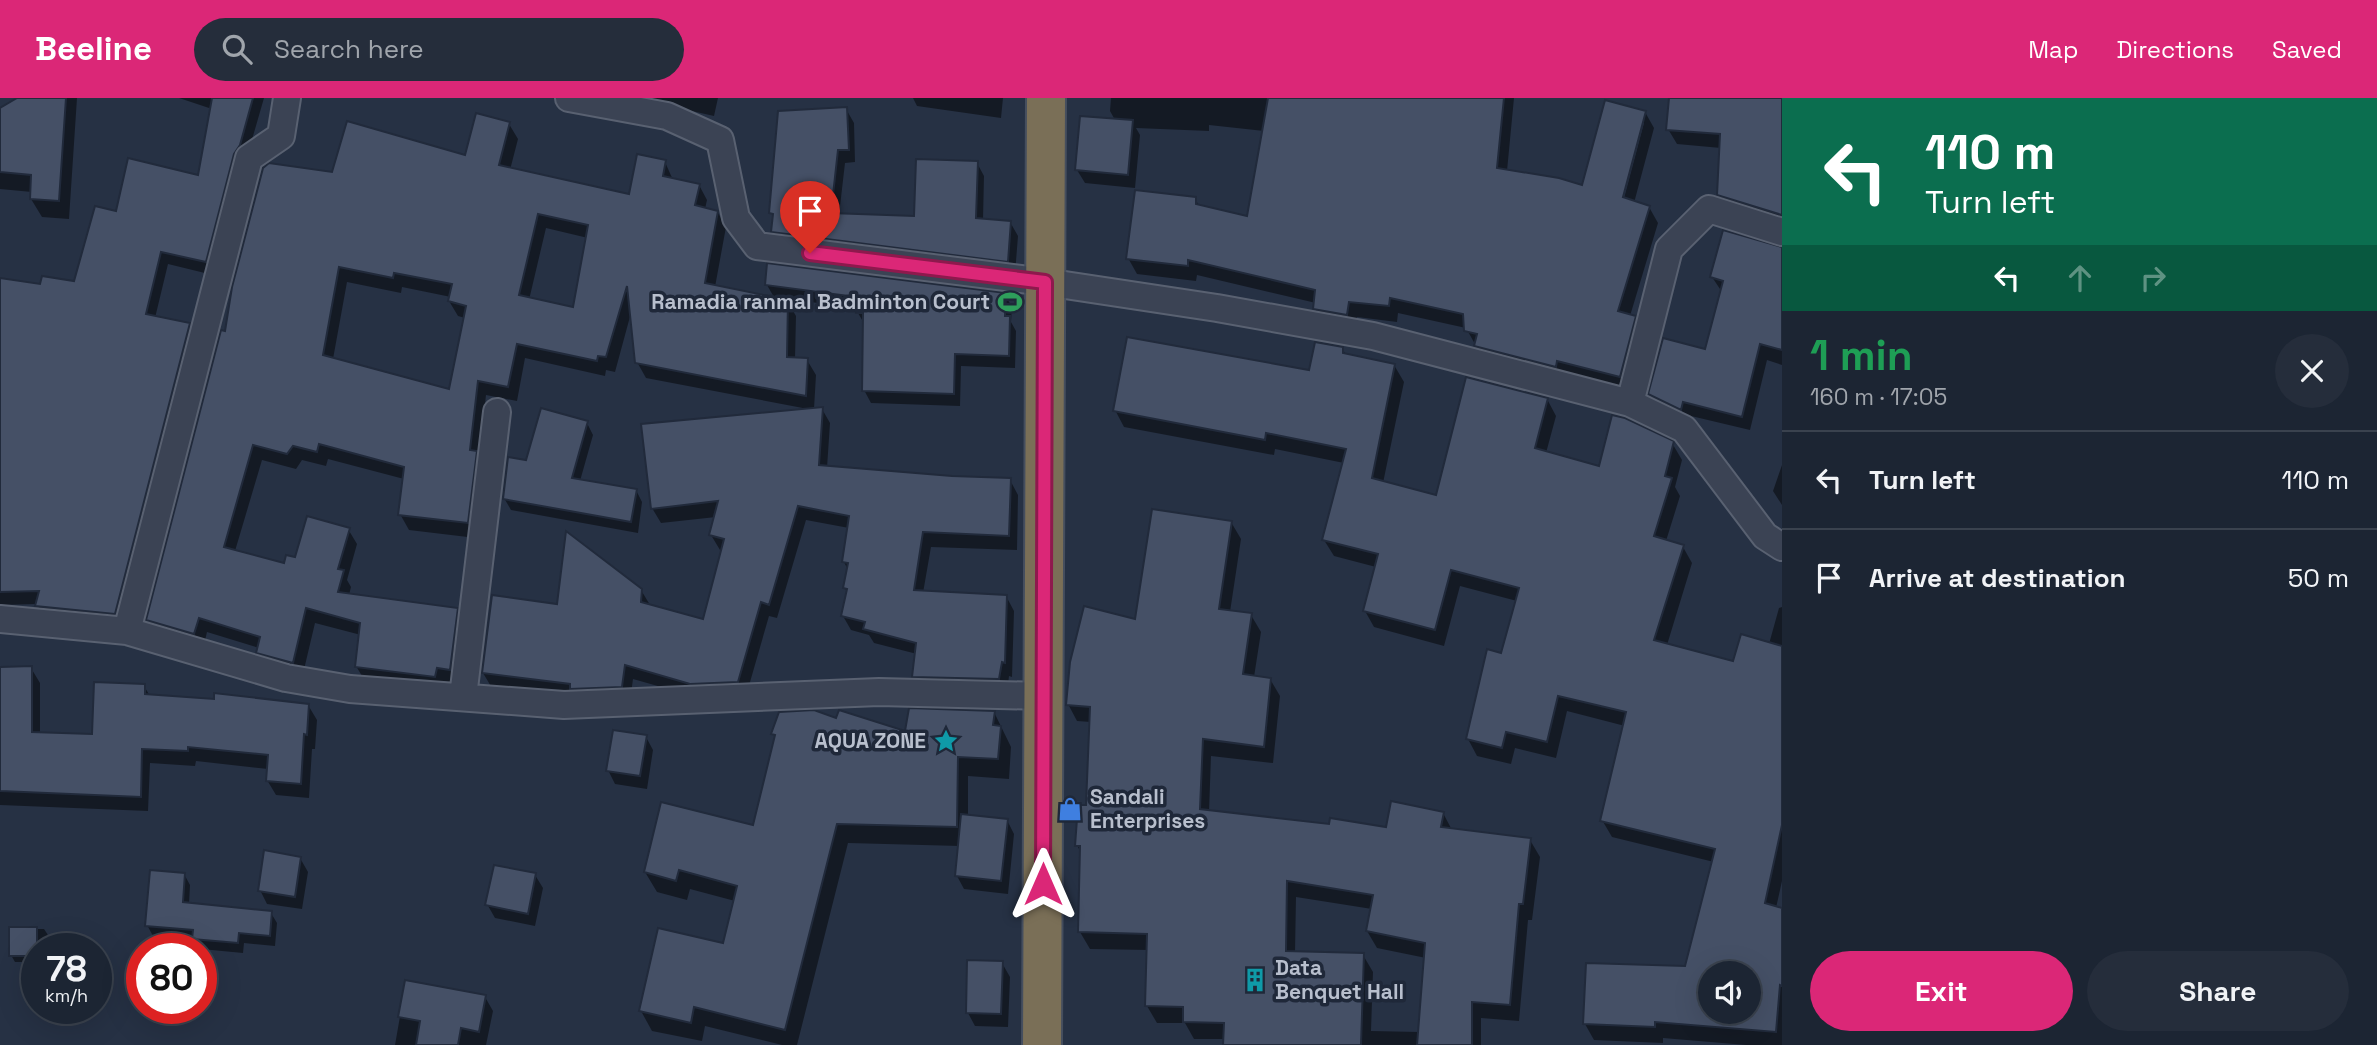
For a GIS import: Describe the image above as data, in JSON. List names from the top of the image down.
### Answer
{
  "places": {
    "sports": ["Ramadia ranmal Badminton Court"],
    "place": ["AQUA ZONE"],
    "shop": ["Sandali Enterprises"],
    "building": ["Data Benquet Hall"]
  },
  "page": {
    "header": "Beeline",
    "search": "Search here",
    "nav": ["Map", "Directions", "Saved"],
    "turn": ["110 m", "Turn left"],
    "heading": ["1 min", "160 m · 17:05"],
    "list": [
      {
        "name": "Turn left",
        "value": "110 m"
      },
      {
        "name": "Arrive at destination",
        "value": "50 m"
      }
    ],
    "speed": "78 km/h",
    "limit": "80",
    "buttons": ["Exit", "Share"]
  }
}
